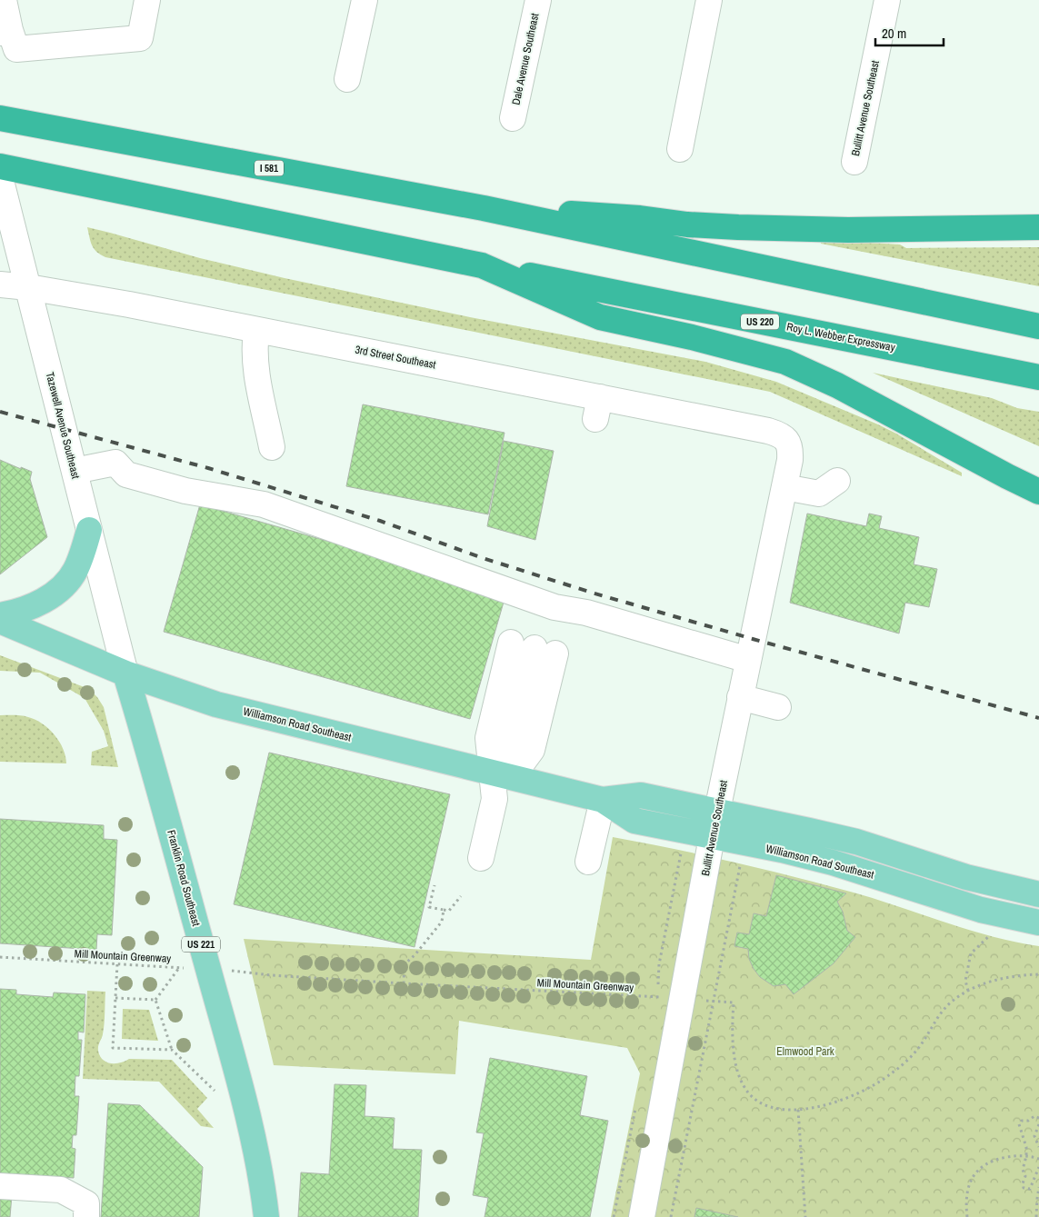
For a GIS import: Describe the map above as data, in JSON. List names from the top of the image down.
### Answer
{
  "streets": {
    "highway": ["I 581", "US 220", "Roy L. Webber Expressway"],
    "main road": ["Williamson Road Southeast", "Franklin Road Southeast", "US 221"],
    "street": [
      "Dale Avenue Southeast",
      "Bullitt Avenue Southeast",
      "3rd Street Southeast",
      "Tazewell Avenue Southeast"
    ],
    "path": ["Mill Mountain Greenway"]
  },
  "crossings": [
    ["Bullitt Avenue Southeast", "3rd Street Southeast"],
    ["Bullitt Avenue Southeast", "Williamson Road Southeast"],
    ["Bullitt Avenue Southeast", "Mill Mountain Greenway"],
    ["3rd Street Southeast", "Tazewell Avenue Southeast"],
    ["Tazewell Avenue Southeast", "Williamson Road Southeast"],
    ["Tazewell Avenue Southeast", "Franklin Road Southeast"],
    ["Williamson Road Southeast", "Franklin Road Southeast"],
    ["Franklin Road Southeast", "Mill Mountain Greenway"]
  ],
  "parks": ["Elmwood Park"],
  "scale_bar": "20 m"
}
